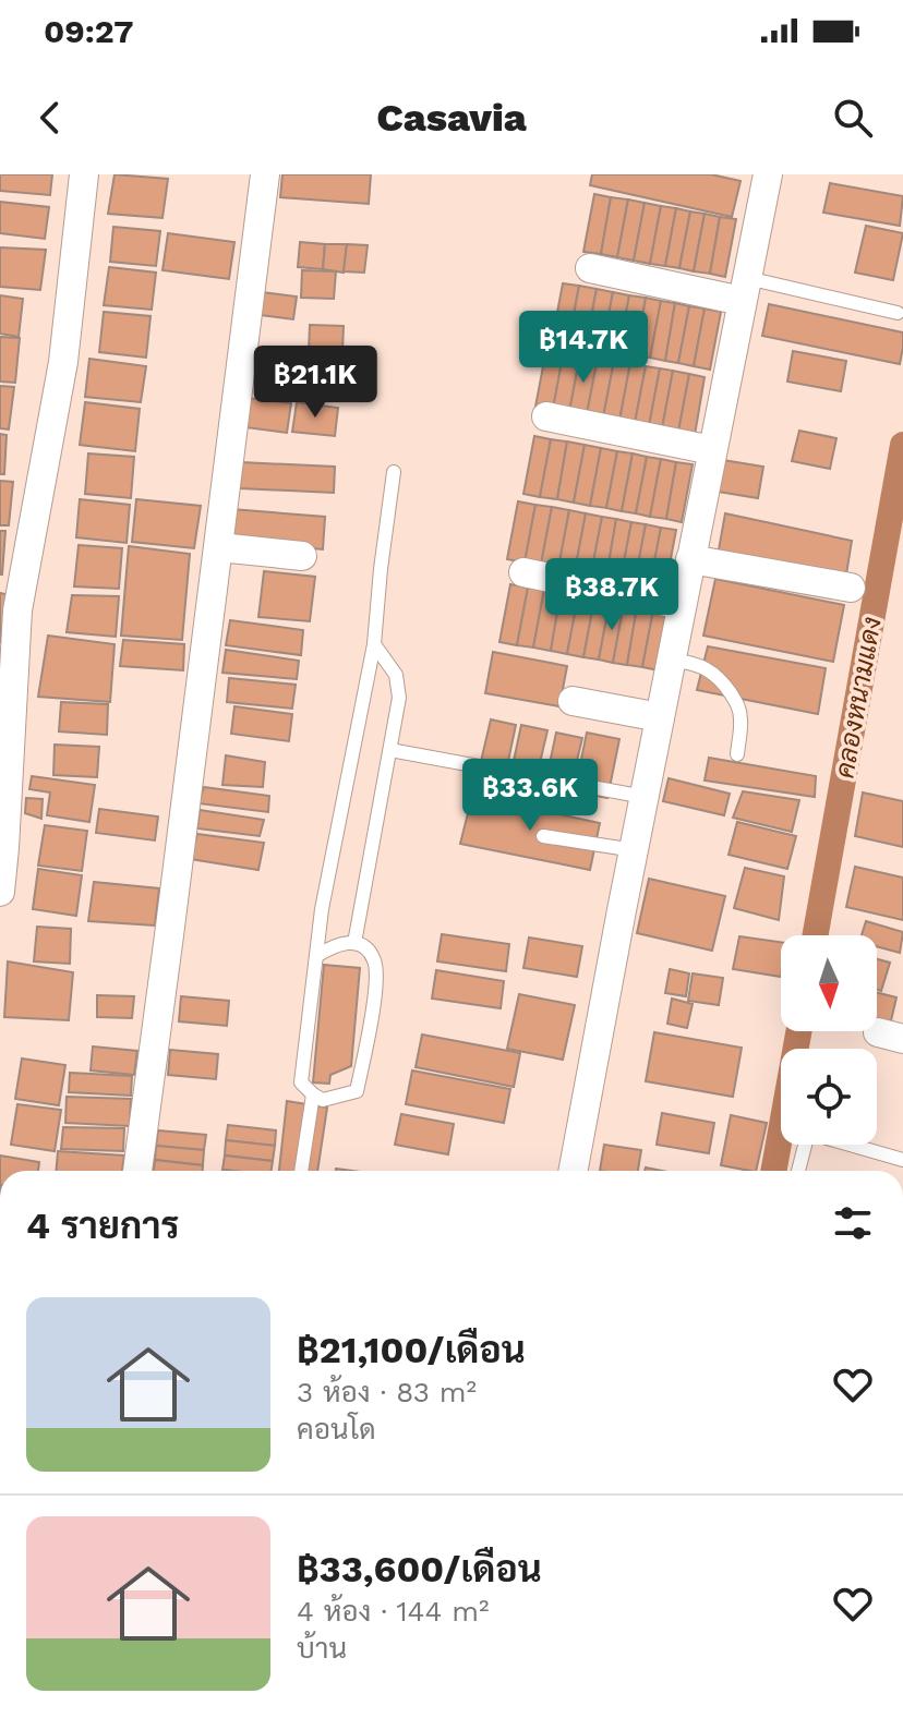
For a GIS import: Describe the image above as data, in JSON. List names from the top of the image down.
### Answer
{
  "water": ["คลองหนามแดง"],
  "north": "bottom",
  "page": {
    "status": "09:27",
    "header": "Casavia",
    "price": [
      "฿14.7K",
      "฿21.1K",
      "฿38.7K",
      "฿33.6K"
    ],
    "heading": "4 รายการ",
    "list": [
      {
        "name": "฿21,100/เดือน",
        "note": "3 ห้อง · 83 m² · คอนโด"
      },
      {
        "name": "฿33,600/เดือน",
        "note": "4 ห้อง · 144 m² · บ้าน"
      }
    ]
  }
}
